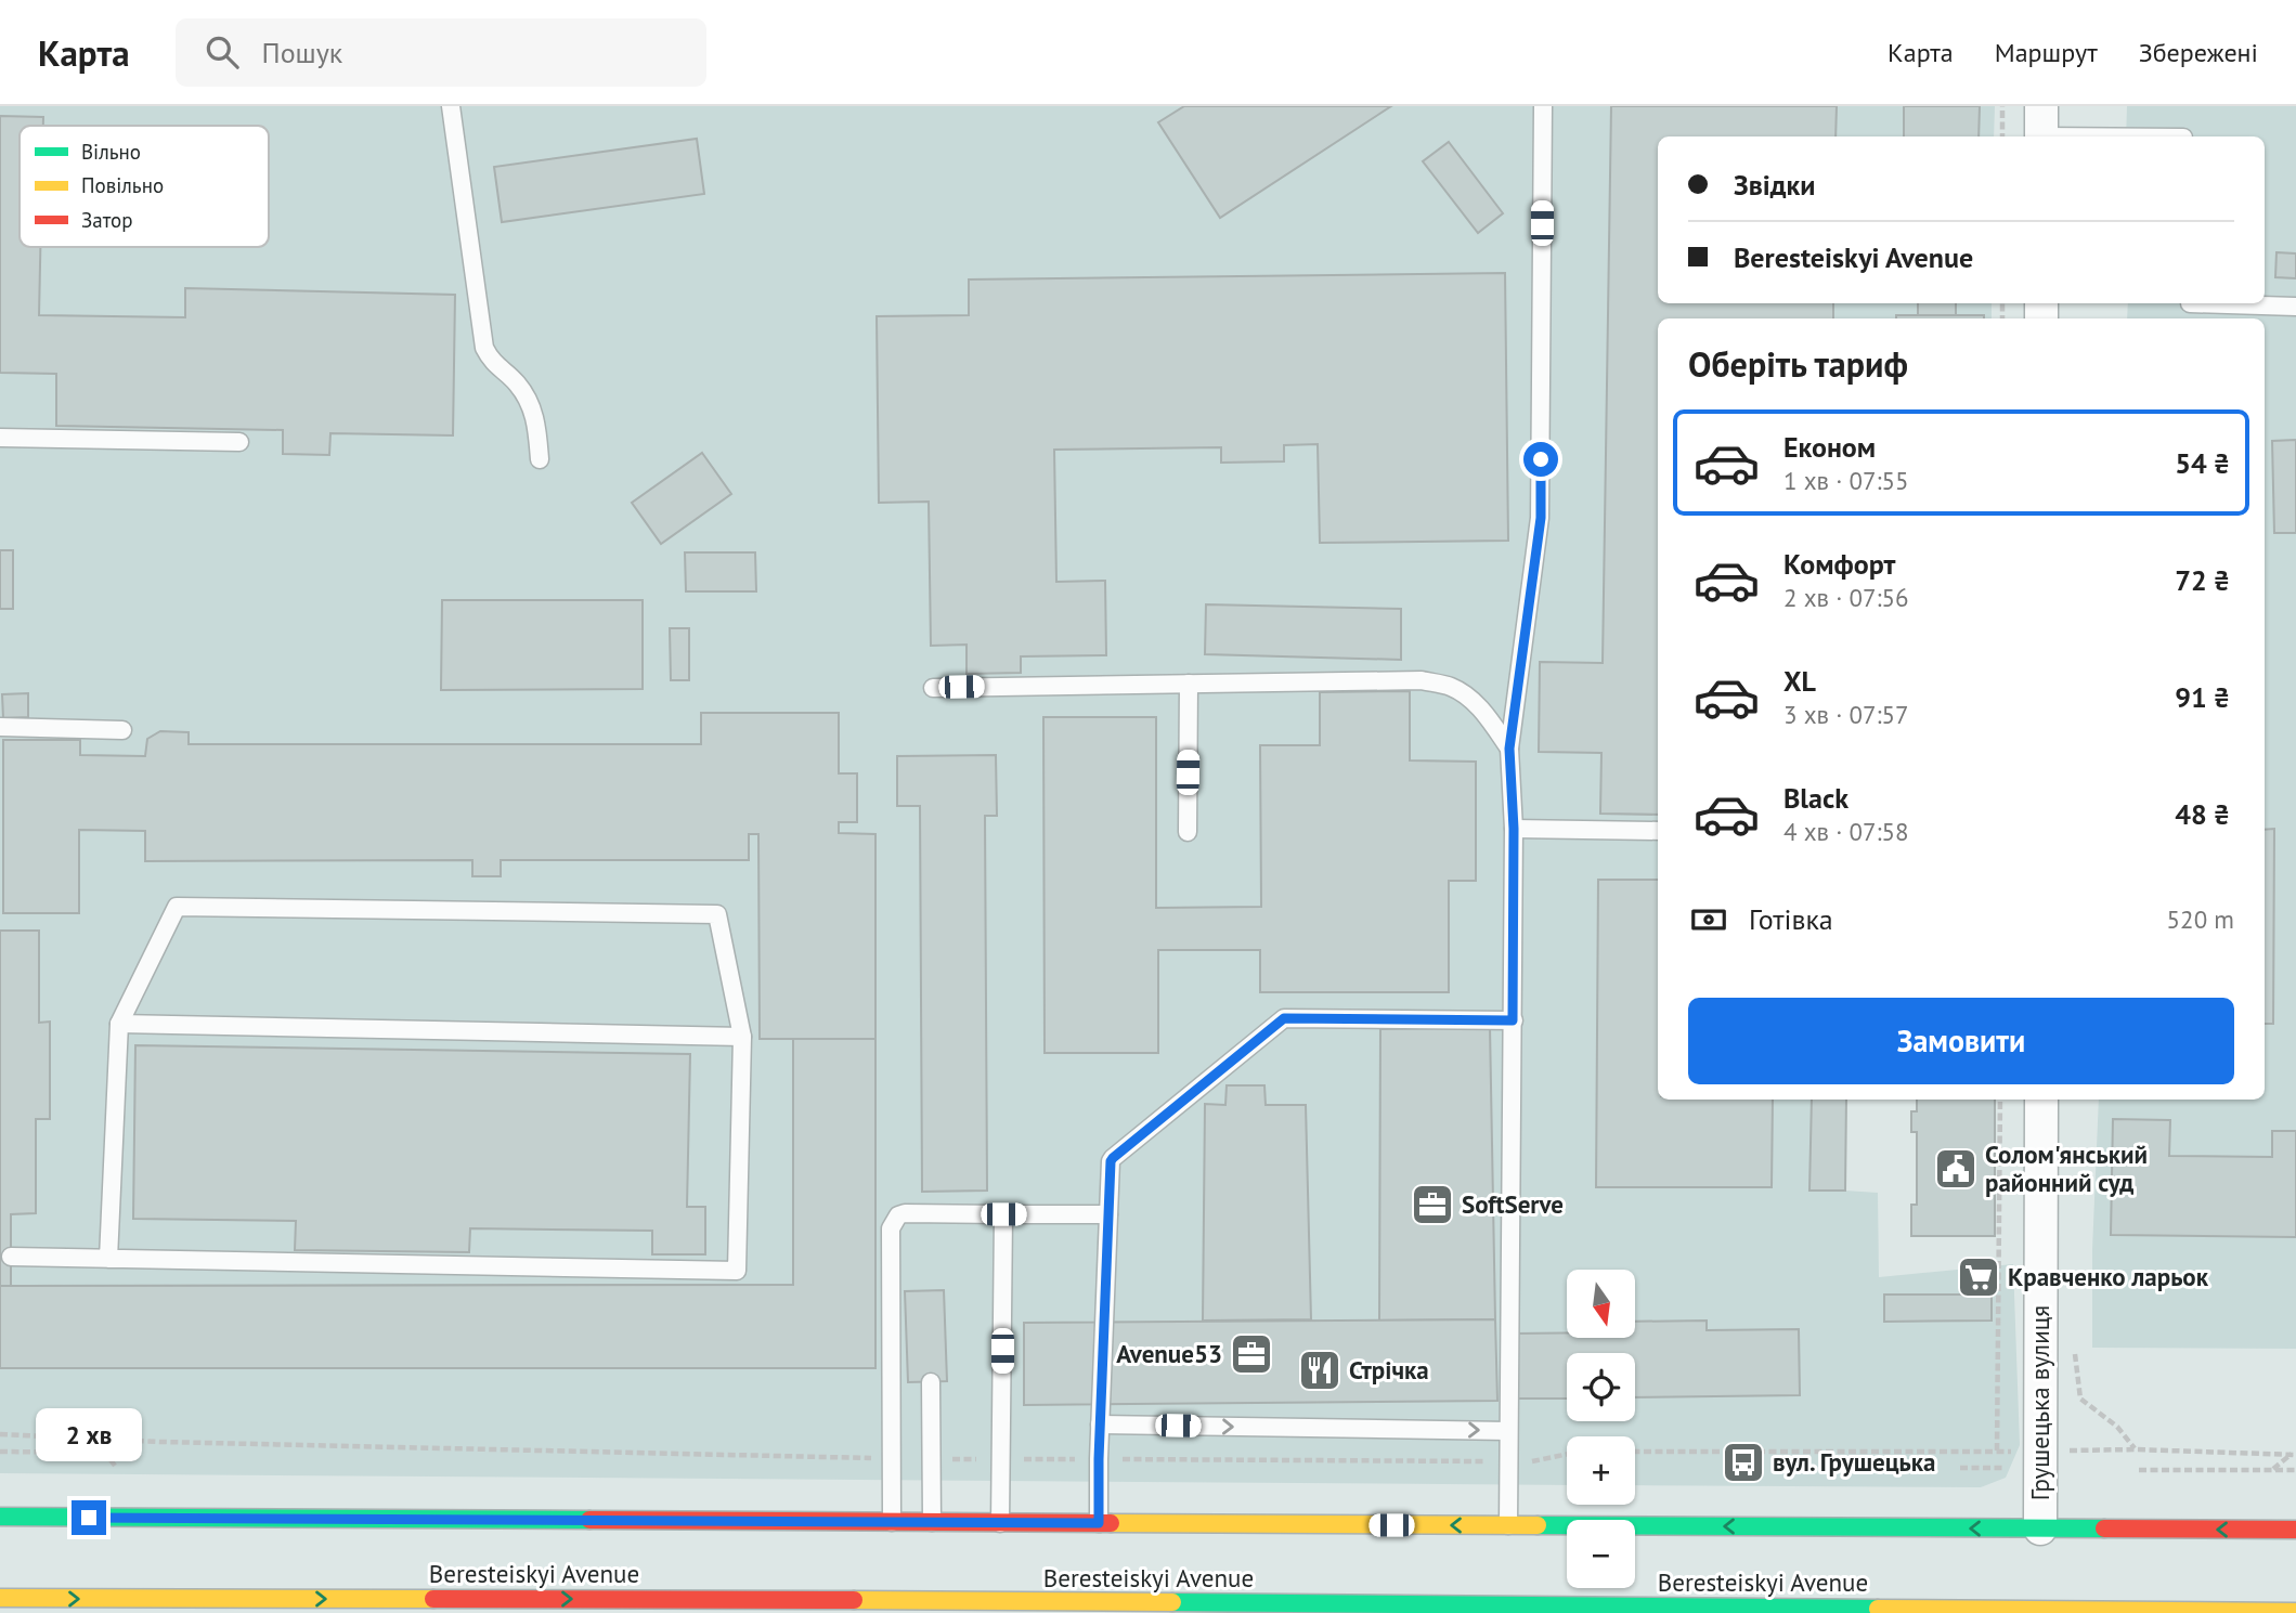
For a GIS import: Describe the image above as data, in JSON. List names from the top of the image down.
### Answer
{
  "streets": {
    "main road": ["Beresteiskyi Avenue"],
    "street": ["Грушецька вулиця"]
  },
  "places": {
    "public building": ["Солом'янський районний суд"],
    "office": ["SoftServe", "Avenue53"],
    "supermarket": ["Кравченко ларьок"],
    "restaurant": ["Стрічка"],
    "bus stop": ["вул. Грушецька"]
  },
  "legend": ["Вільно", "Повільно", "Затор"],
  "north": "bottom",
  "page": {
    "header": "Карта",
    "search": "Пошук",
    "nav": ["Карта", "Маршрут", "Збережені"],
    "banner": ["Звідки", "Beresteiskyi Avenue"],
    "heading": "Оберіть тариф",
    "list": [
      {
        "name": "Економ",
        "note": "1 хв · 07:55",
        "value": "54 ₴"
      },
      {
        "name": "Комфорт",
        "note": "2 хв · 07:56",
        "value": "72 ₴"
      },
      {
        "name": "XL",
        "note": "3 хв · 07:57",
        "value": "91 ₴"
      },
      {
        "name": "Black",
        "note": "4 хв · 07:58",
        "value": "48 ₴"
      }
    ],
    "pay": ["Готівка", "520 m"],
    "buttons": "Замовити",
    "map_buttons": ["+", "−"],
    "bubble": "2 хв"
  }
}
